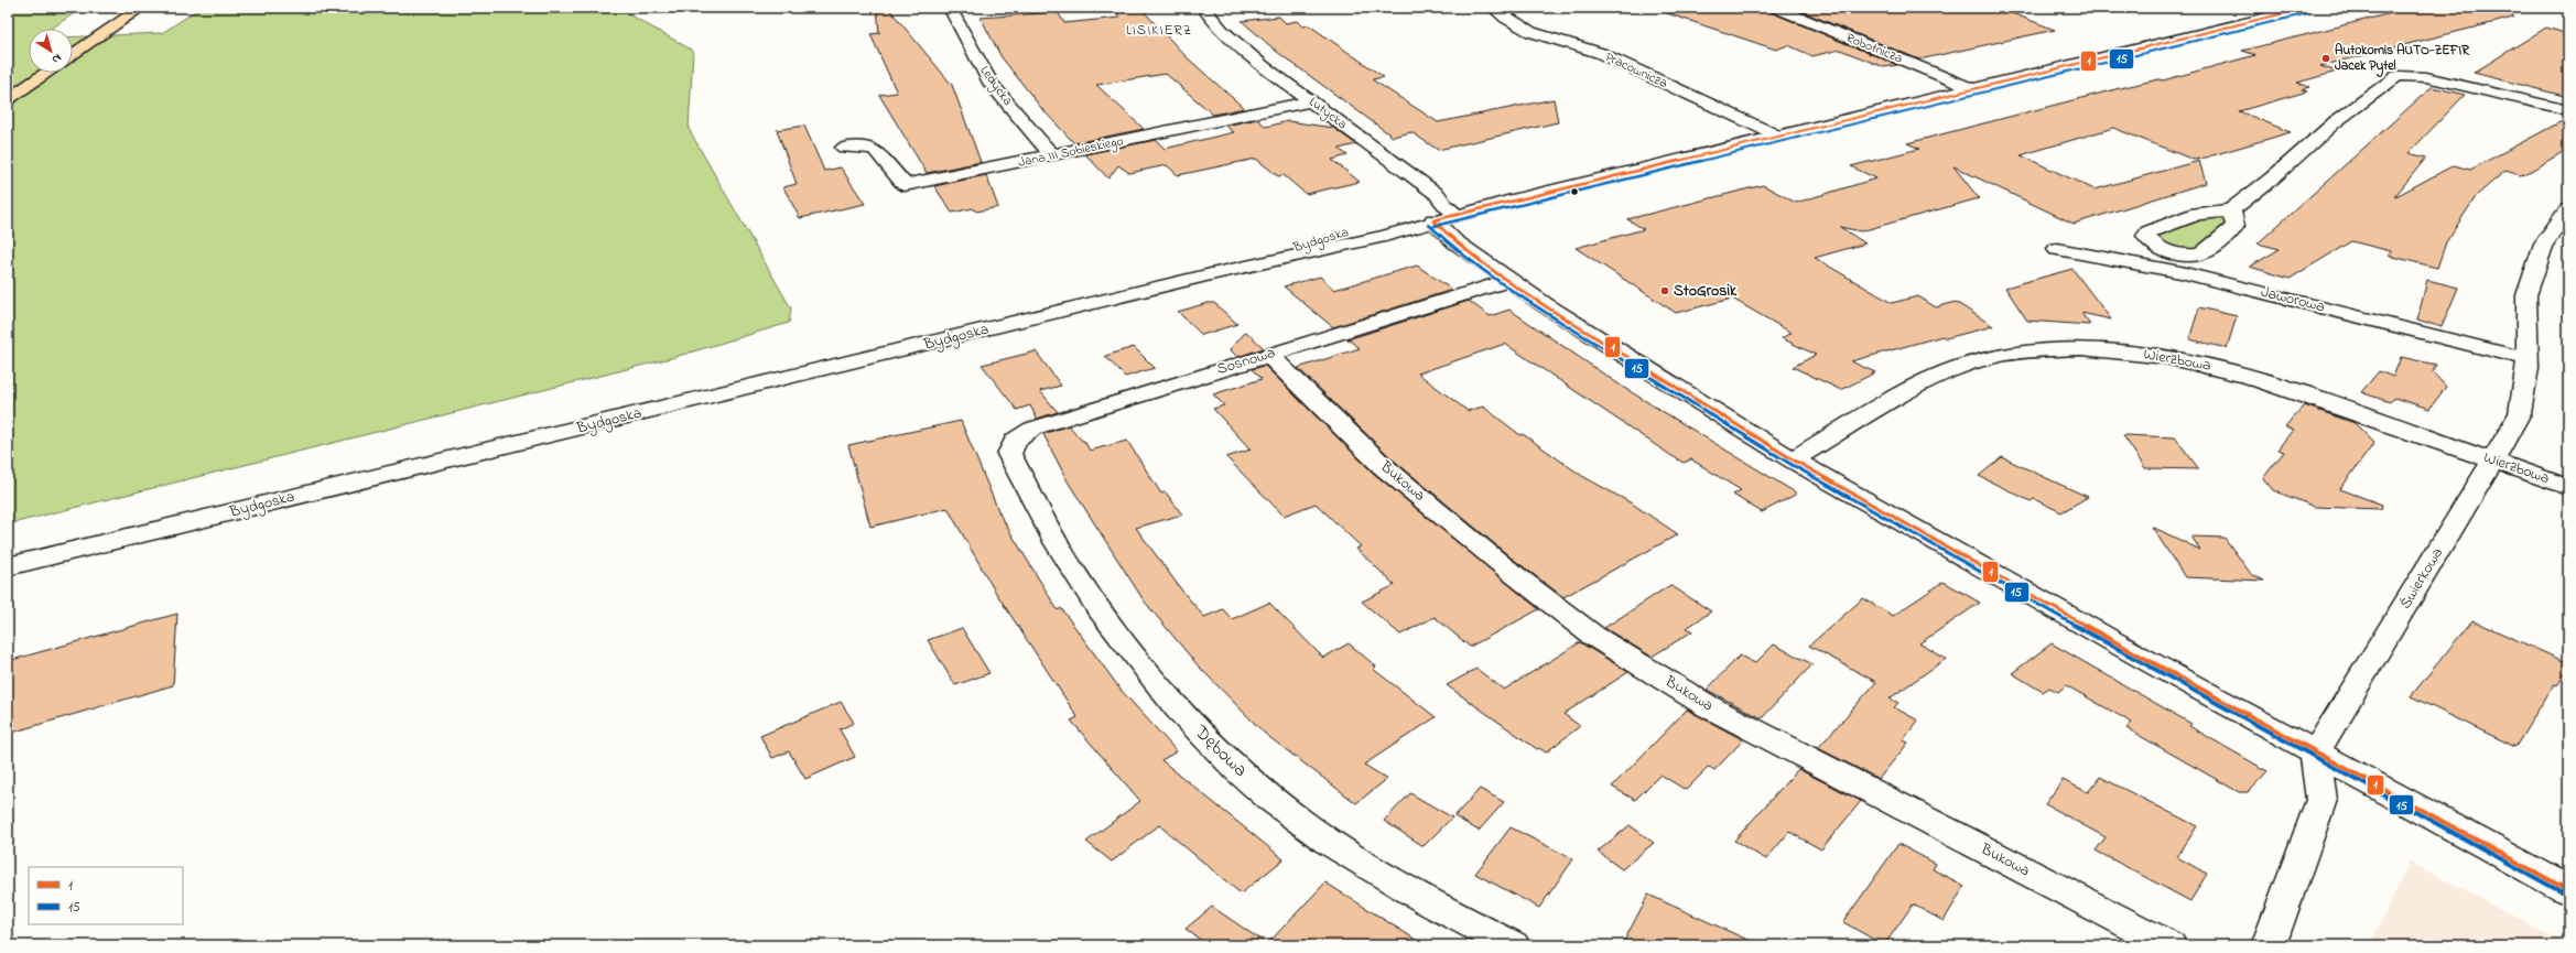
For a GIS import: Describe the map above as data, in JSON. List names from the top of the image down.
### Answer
{
  "streets": {
    "street": [
      "Robotnicza",
      "Pracownicza",
      "Ledycka",
      "Lutycka",
      "Jana III Sobieskiego",
      "Bydgoska",
      "Jaworowa",
      "Wierzbowa",
      "Sosnowa",
      "Bukowa",
      "Świerkowa",
      "Dębowa"
    ]
  },
  "crossings": [
    ["Robotnicza", "Bydgoska"],
    ["Pracownicza", "Bydgoska"],
    ["Ledycka", "Jana III Sobieskiego"],
    ["Lutycka", "Jana III Sobieskiego"],
    ["Lutycka", "Bydgoska"],
    ["Lutycka", "Wierzbowa"],
    ["Lutycka", "Sosnowa"],
    ["Lutycka", "Świerkowa"],
    ["Jaworowa", "Świerkowa"],
    ["Wierzbowa", "Świerkowa"],
    ["Sosnowa", "Bukowa"],
    ["Sosnowa", "Dębowa"]
  ],
  "districts": ["LISIKIERZ"],
  "places": ["Autokomis AUTO-ZEFIR Jacek Pytel", "StoGrosik"],
  "lines": ["transit line 1", "transit line 15"],
  "legend": ["1", "15"],
  "north": "bottom right"
}
